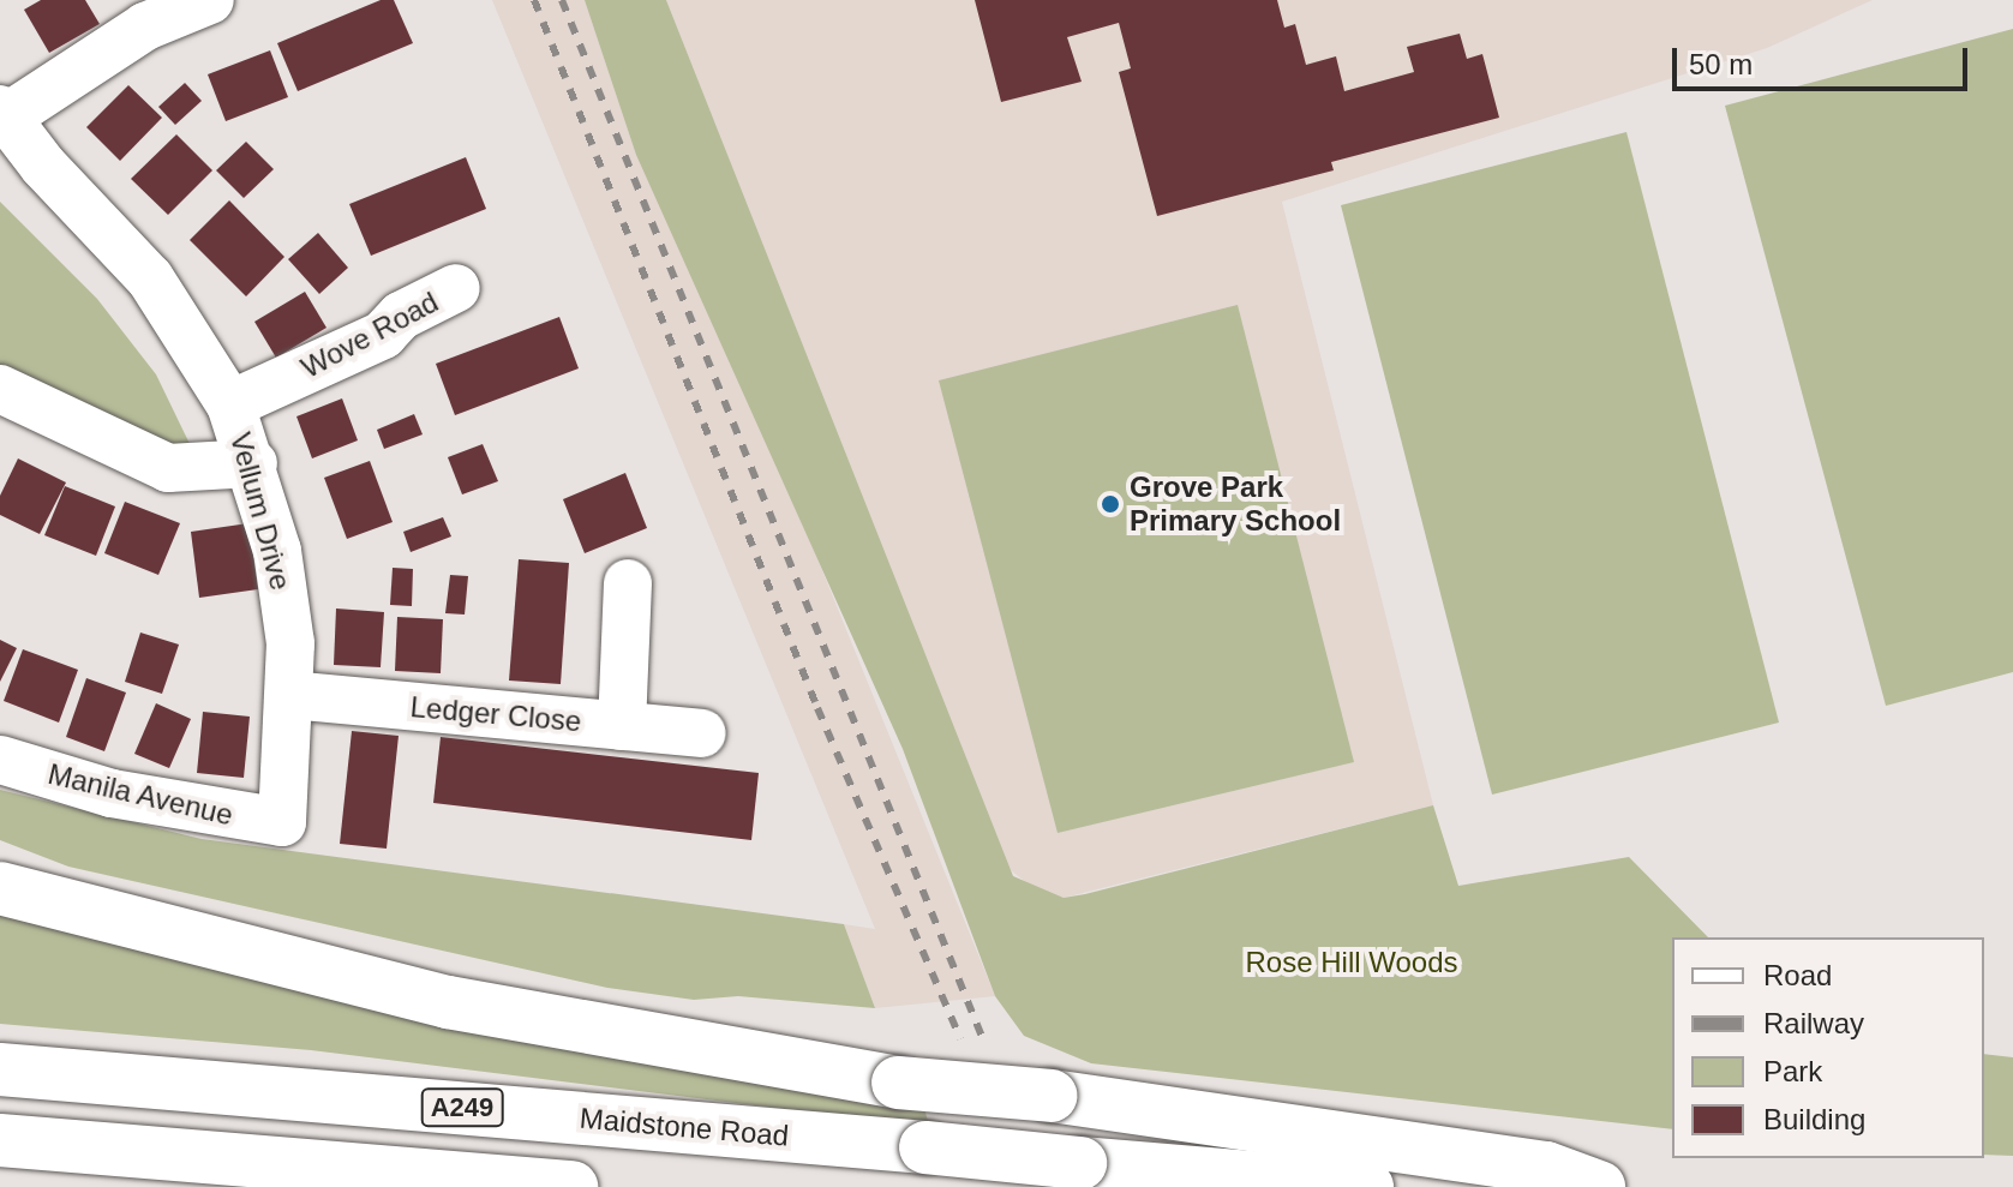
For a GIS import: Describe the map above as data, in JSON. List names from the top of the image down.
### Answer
{
  "streets": {
    "highway": ["A249", "Maidstone Road"],
    "street": [
      "Wove Road",
      "Vellum Drive",
      "Ledger Close",
      "Manila Avenue"
    ]
  },
  "crossings": [
    ["Wove Road", "Vellum Drive"],
    ["Vellum Drive", "Ledger Close"],
    ["Vellum Drive", "Manila Avenue"]
  ],
  "parks": ["Rose Hill Woods"],
  "places": ["Grove Park Primary School"],
  "legend": [
    "Road",
    "Railway",
    "Park",
    "Building"
  ],
  "scale_bar": "50 m"
}
